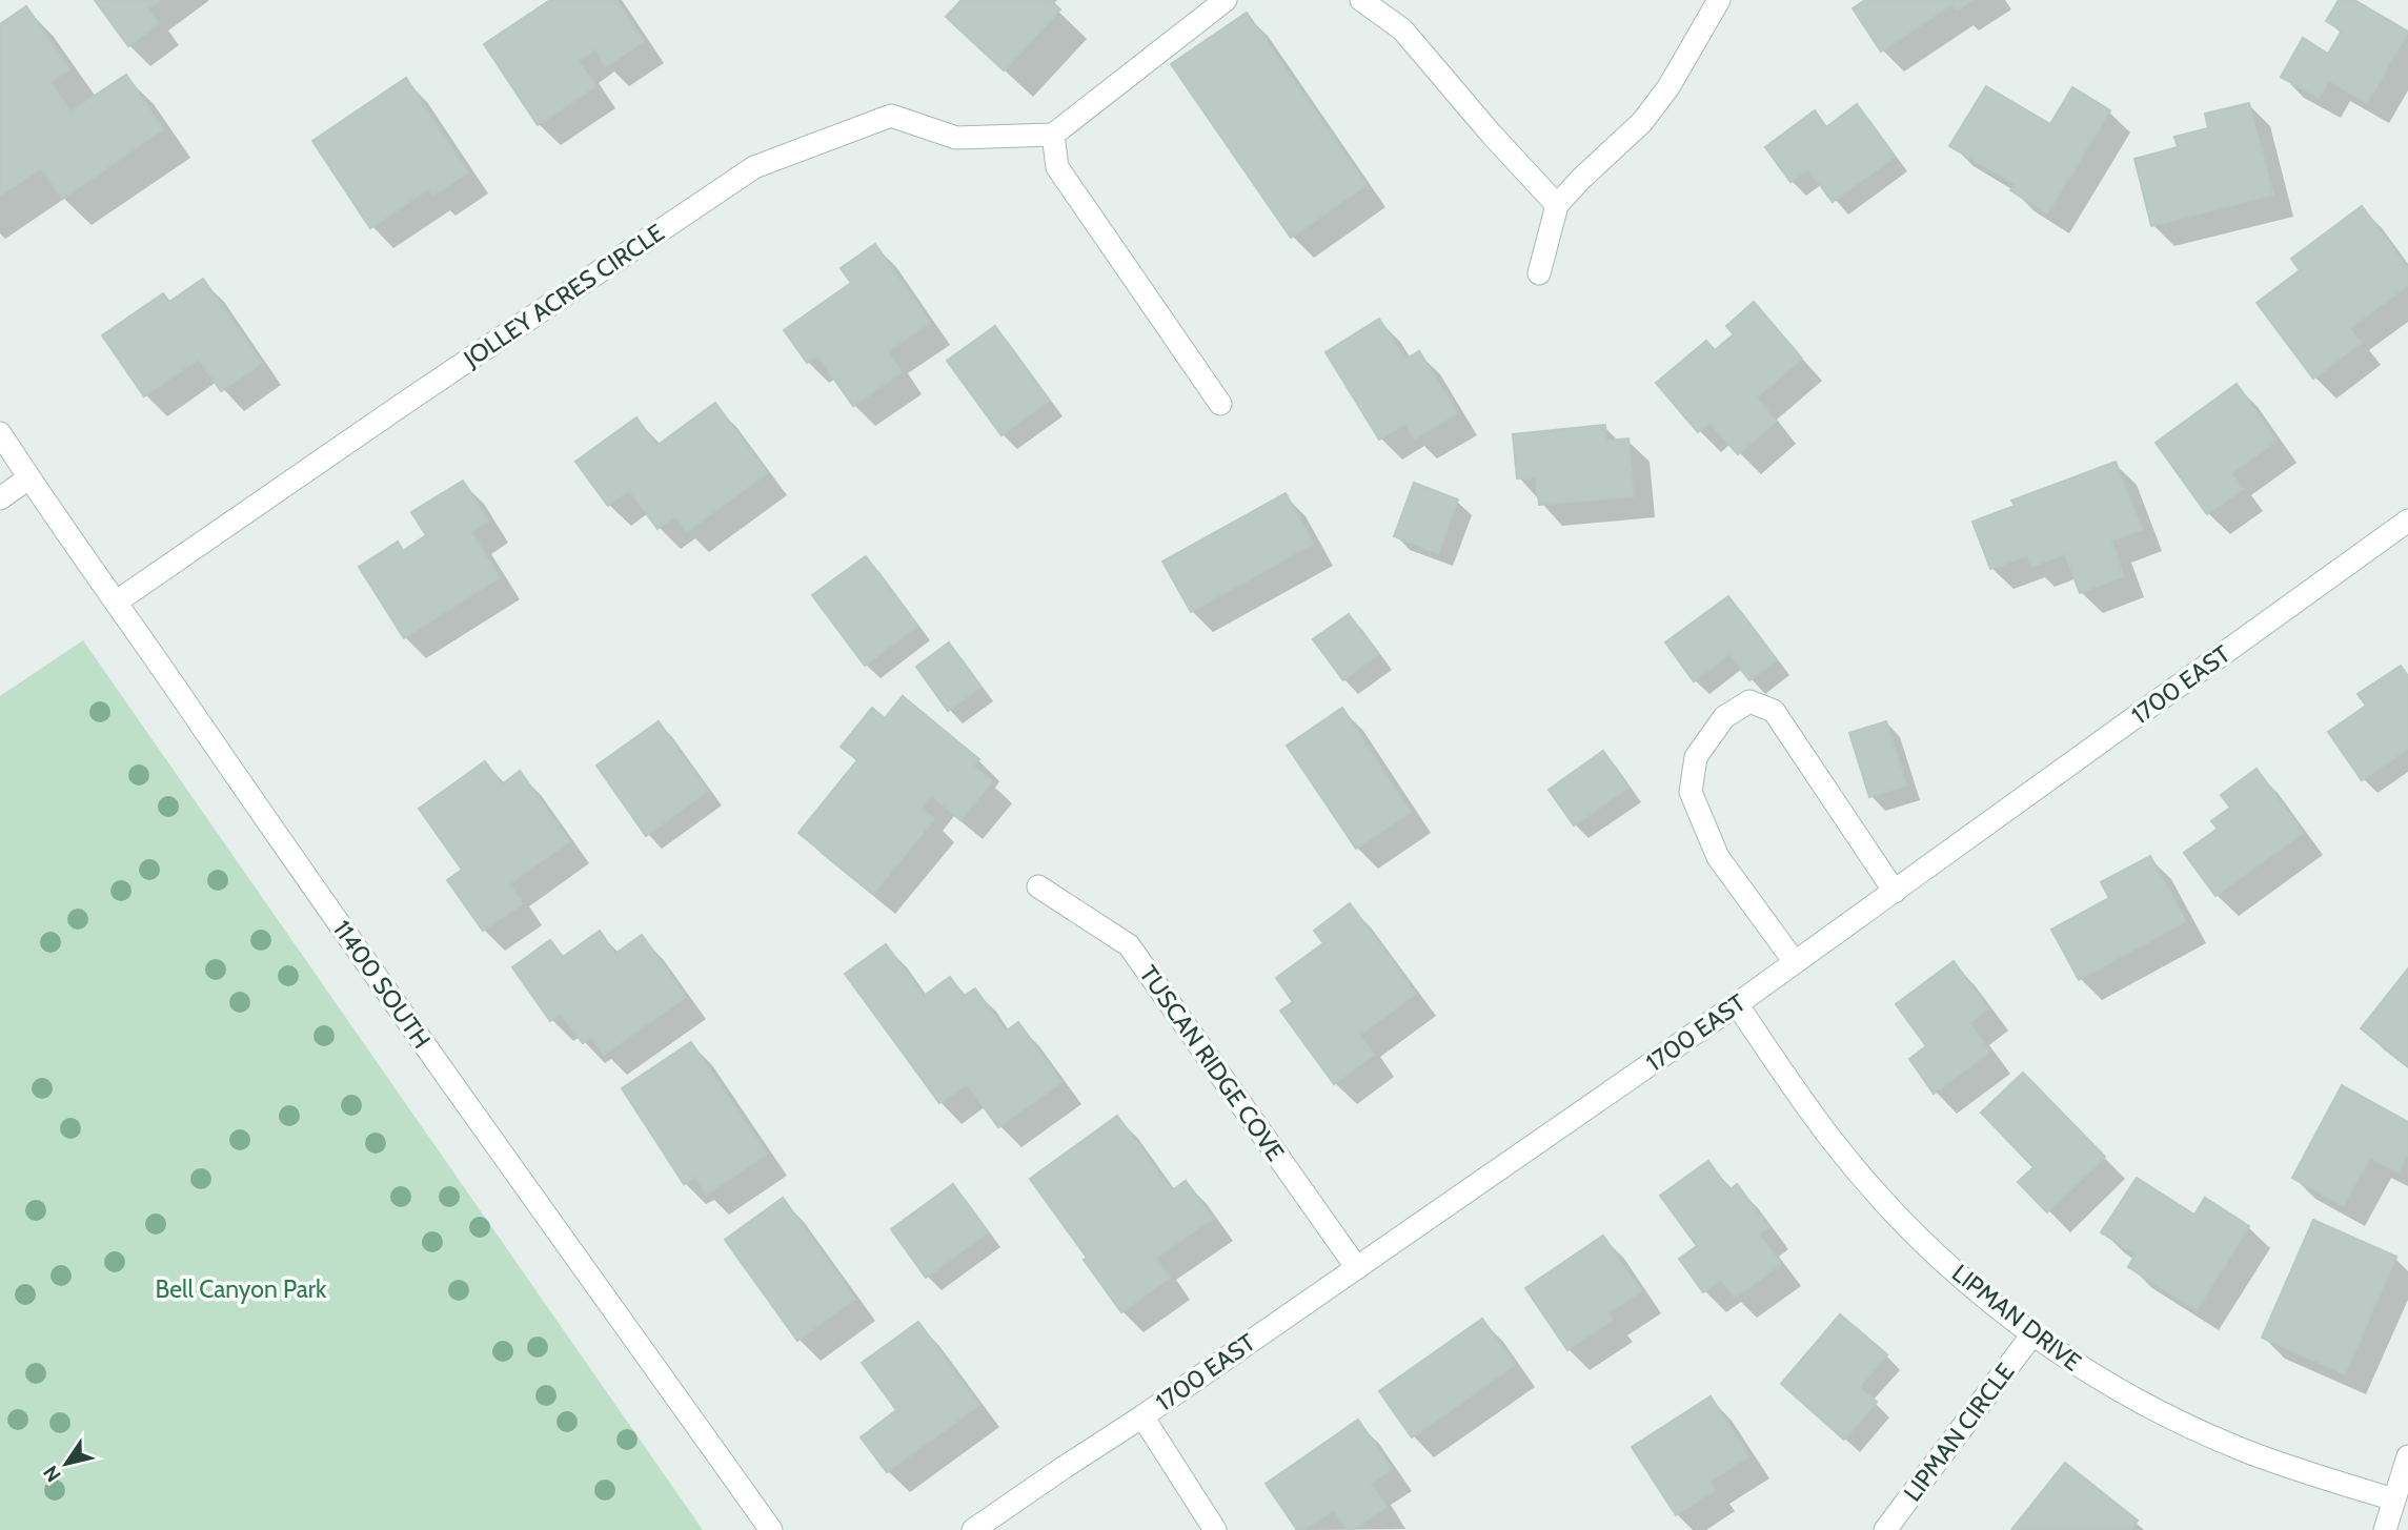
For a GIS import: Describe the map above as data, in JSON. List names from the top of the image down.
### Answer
{
  "streets": {
    "street": [
      "JOLLEY ACRES CIRCLE",
      "1700 EAST",
      "11400 SOUTH",
      "TUSCAN RIDGE COVE",
      "LIPMAN DRIVE",
      "LIPMAN CIRCLE"
    ]
  },
  "crossings": [
    ["JOLLEY ACRES CIRCLE", "11400 SOUTH"],
    ["1700 EAST", "TUSCAN RIDGE COVE"],
    ["1700 EAST", "LIPMAN DRIVE"],
    ["LIPMAN DRIVE", "LIPMAN CIRCLE"]
  ],
  "parks": ["Bell Canyon Park"],
  "north": "bottom left"
}
